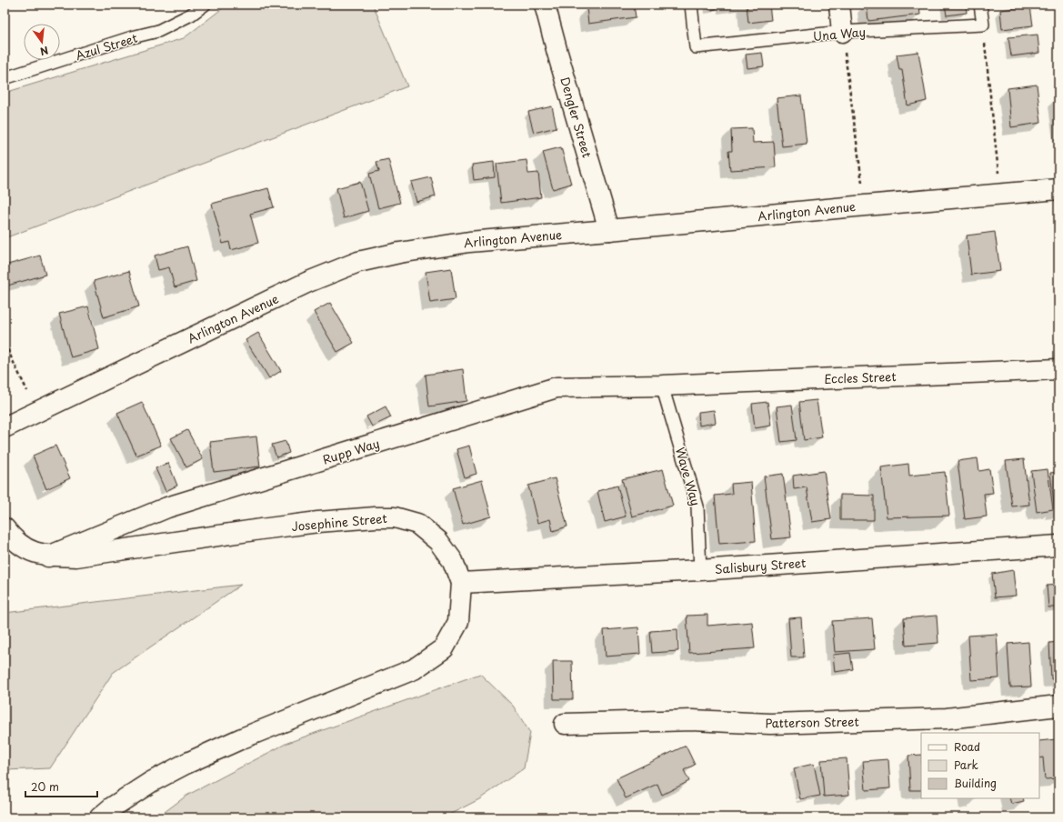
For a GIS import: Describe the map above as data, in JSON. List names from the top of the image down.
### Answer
{
  "streets": {
    "street": [
      "Dengler Street",
      "Arlington Avenue",
      "Eccles Street",
      "Rupp Way",
      "Josephine Street",
      "Salisbury Street",
      "Patterson Street"
    ],
    "lane": ["Una Way", "Azul Street", "Wave Way"]
  },
  "crossings": [
    ["Dengler Street", "Arlington Avenue"],
    ["Eccles Street", "Rupp Way"],
    ["Eccles Street", "Wave Way"],
    ["Rupp Way", "Wave Way"],
    ["Rupp Way", "Josephine Street"],
    ["Wave Way", "Salisbury Street"],
    ["Josephine Street", "Salisbury Street"]
  ],
  "legend": ["Road", "Park", "Building"],
  "scale_bar": "20 m",
  "north": "bottom"
}
